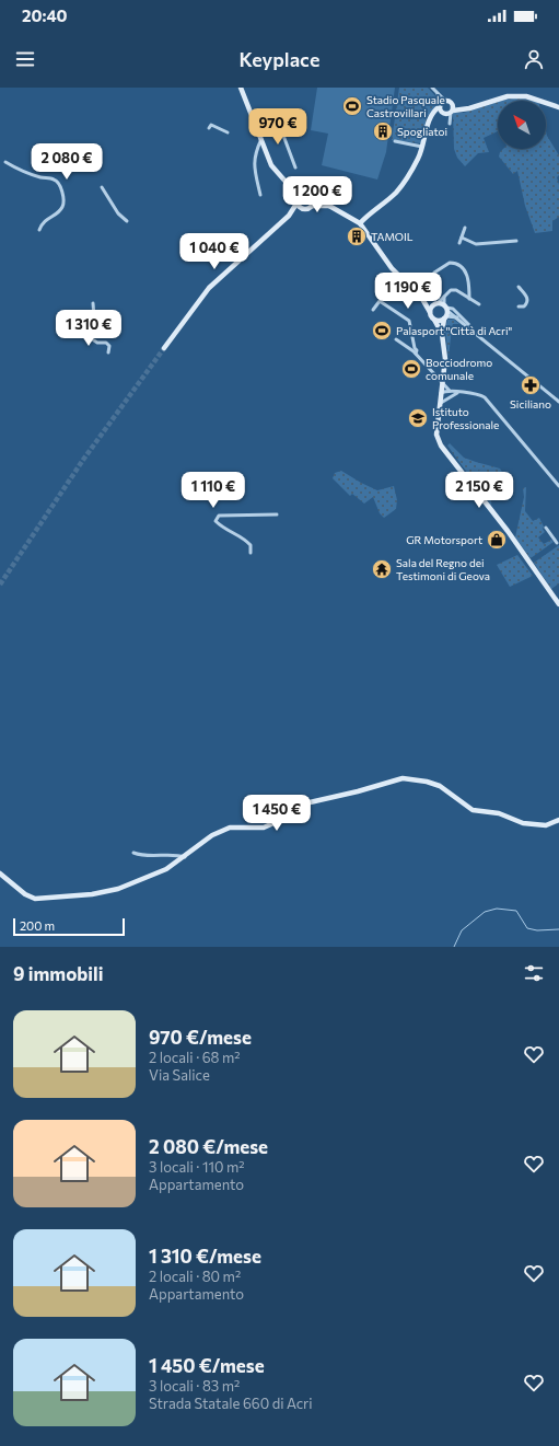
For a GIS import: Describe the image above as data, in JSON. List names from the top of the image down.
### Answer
{
  "places": {
    "sports": ["Stadio Pasquale Castrovillari", "Palasport \"Città di Acri\"", "Bocciodromo comunale"],
    "building": ["Spogliatoi", "TAMOIL"],
    "pharmacy": ["Siciliano"],
    "school or university": ["Istituto Professionale"],
    "shop": ["GR Motorsport"],
    "temple": ["Sala del Regno dei Testimoni di Geova"]
  },
  "scale_bar": "200 m",
  "north": "top left",
  "page": {
    "status": "20:40",
    "header": "Keyplace",
    "price": [
      "970 €",
      "2 080 €",
      "1 200 €",
      "1 040 €",
      "1 190 €",
      "1 310 €",
      "1 110 €",
      "2 150 €",
      "1 450 €"
    ],
    "scale": "200 m",
    "heading": "9 immobili",
    "list": [
      {
        "name": "970 €/mese",
        "note": "2 locali · 68 m² · Via Salice"
      },
      {
        "name": "2 080 €/mese",
        "note": "3 locali · 110 m² · Appartamento"
      },
      {
        "name": "1 310 €/mese",
        "note": "2 locali · 80 m² · Appartamento"
      },
      {
        "name": "1 450 €/mese",
        "note": "3 locali · 83 m² · Strada Statale 660 di Acri"
      }
    ]
  }
}
